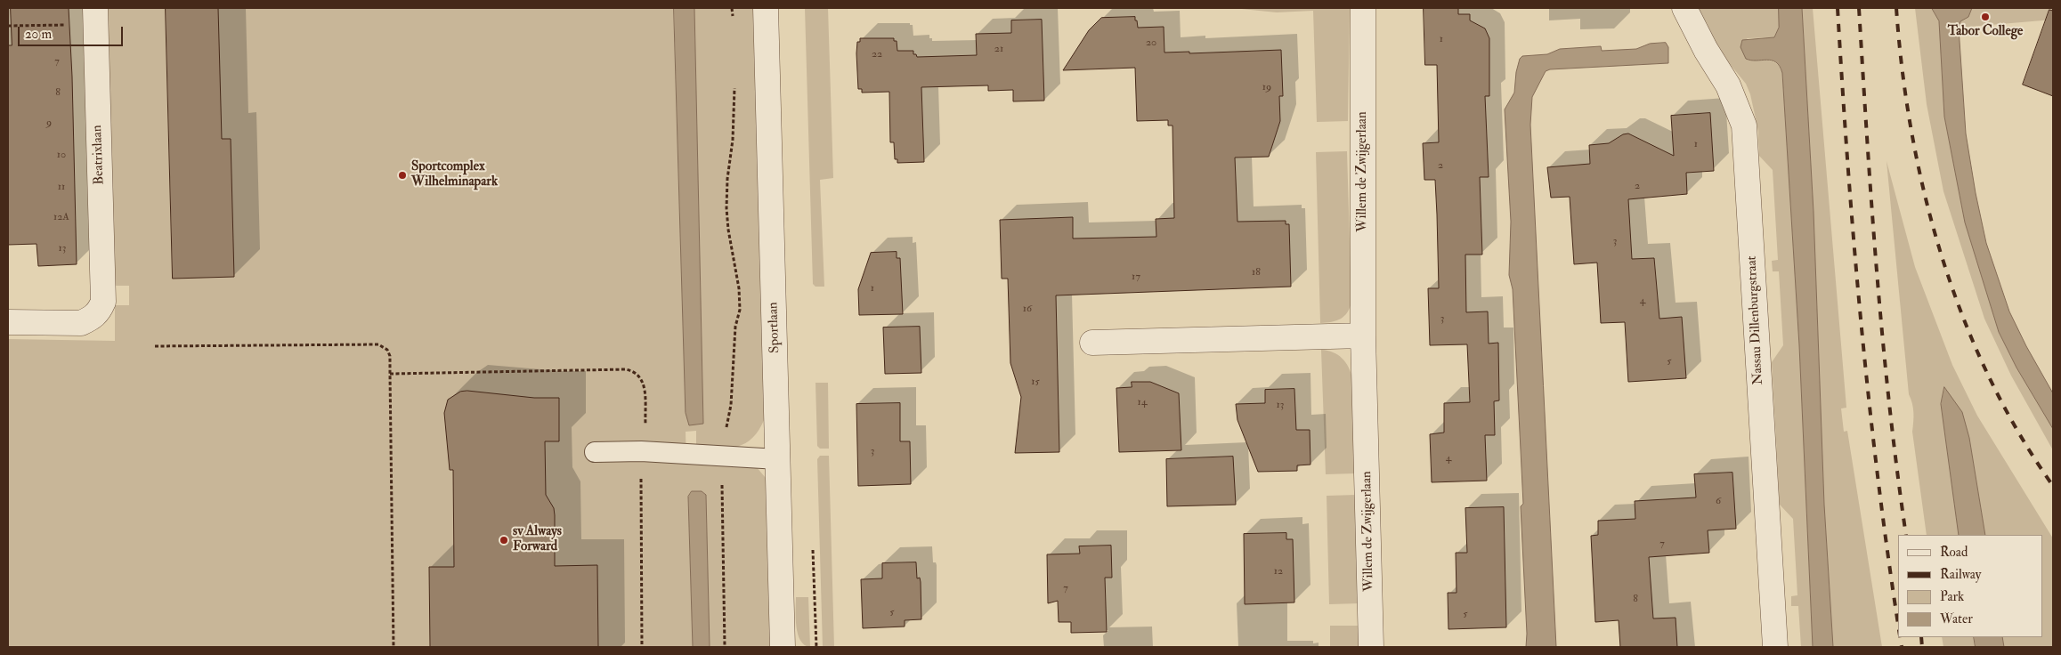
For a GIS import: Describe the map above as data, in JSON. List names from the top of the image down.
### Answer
{
  "streets": {
    "street": [
      "Beatrixlaan",
      "Willem de Zwijgerlaan",
      "Nassau Dillenburgstraat",
      "Sportlaan"
    ]
  },
  "places": ["Tabor College", "Sportcomplex Wilhelminapark", "sv Always Forward"],
  "house_numbers": [
    "1",
    "20",
    "21",
    "22",
    "7",
    "19",
    "8",
    "9",
    "1",
    "10",
    "2",
    "2",
    "11",
    "12A",
    "3",
    "13",
    "18",
    "17",
    "1",
    "4",
    "16",
    "3",
    "5",
    "15",
    "14",
    "13",
    "3",
    "4",
    "6",
    "7",
    "12",
    "7",
    "8",
    "5",
    "5"
  ],
  "legend": [
    "Road",
    "Railway",
    "Park",
    "Water"
  ],
  "scale_bar": "20 m"
}
